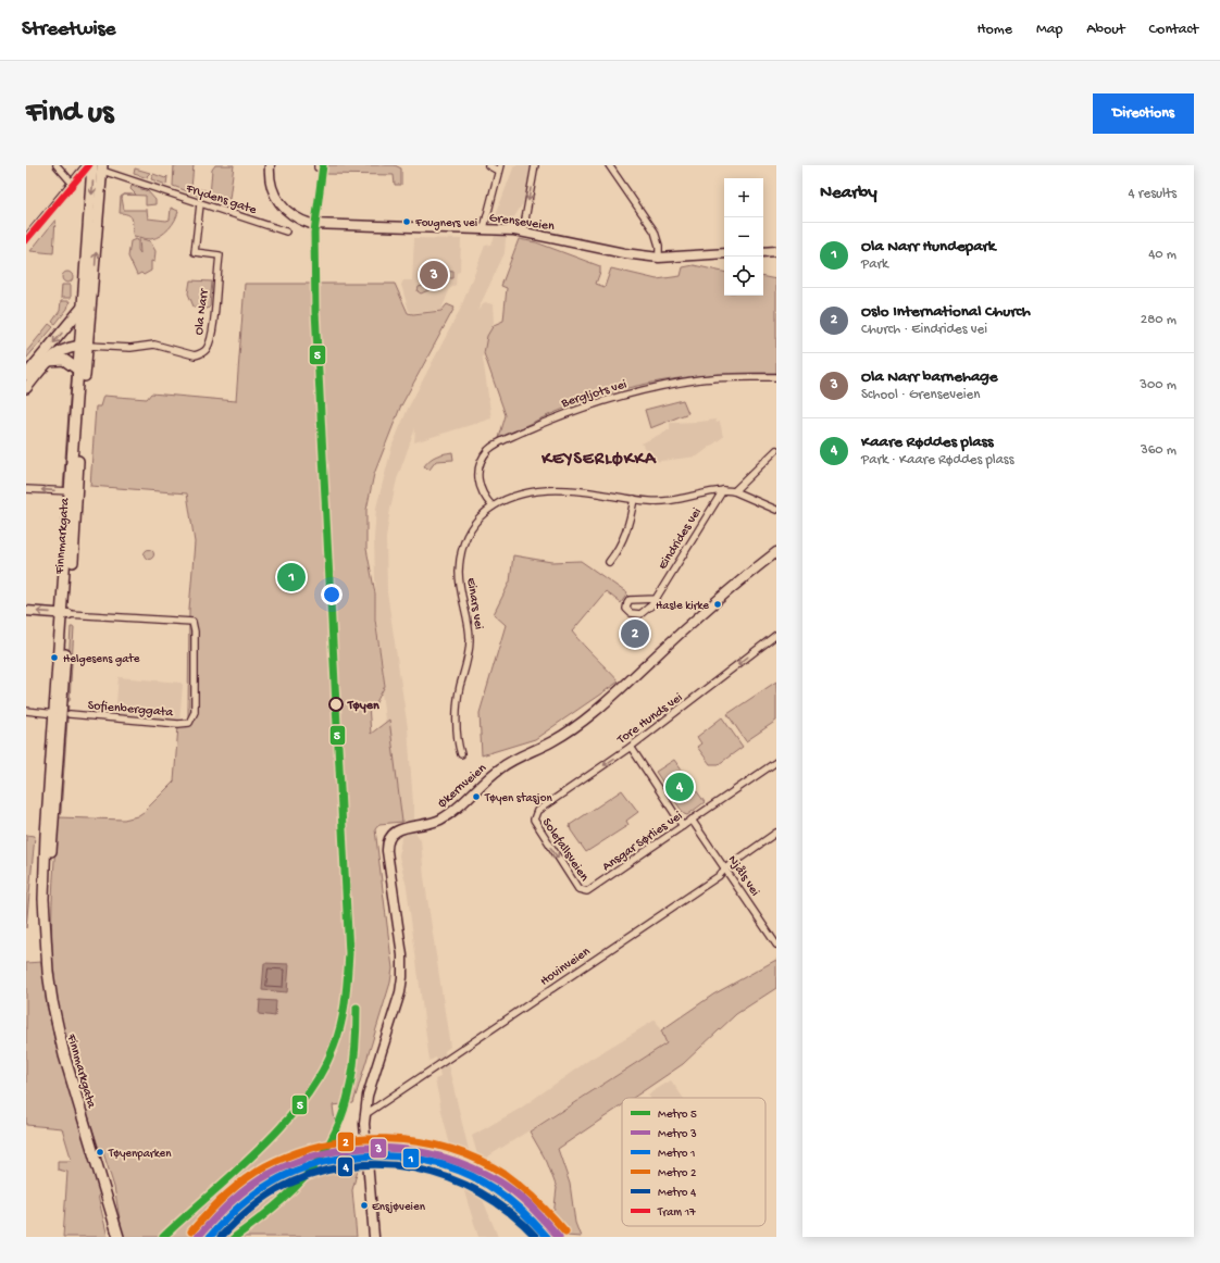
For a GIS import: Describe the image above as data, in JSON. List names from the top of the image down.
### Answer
{
  "streets": {
    "main road": ["Grenseveien", "Finnmarkgata", "Økernveien"],
    "street": [
      "Frydens gate",
      "Ola Narr",
      "Bergljots vei",
      "Eindrides vei",
      "Einars vei",
      "Sofienberggata",
      "Tore Hunds vei",
      "Ansgar Sørlies vei",
      "Solefallsveien",
      "Njåls vei",
      "Hovinveien"
    ]
  },
  "crossings": [
    ["Frydens gate", "Ola Narr"],
    ["Frydens gate", "Finnmarkgata"],
    ["Ola Narr", "Finnmarkgata"],
    ["Bergljots vei", "Einars vei"],
    ["Finnmarkgata", "Sofienberggata"],
    ["Eindrides vei", "Einars vei"],
    ["Tore Hunds vei", "Solefallsveien"],
    ["Økernveien", "Hovinveien"],
    ["Ansgar Sørlies vei", "Solefallsveien"],
    ["Ansgar Sørlies vei", "Njåls vei"],
    ["Njåls vei", "Hovinveien"]
  ],
  "one_way": ["Tore Hunds vei", "Solefallsveien"],
  "districts": ["KEYSERLØKKA"],
  "places": [
    "Fougners vei",
    "Hasle kirke",
    "Helgesens gate",
    "Tøyen",
    "Tøyen stasjon",
    "Tøyenparken",
    "Ensjøveien"
  ],
  "lines": [
    "metro line 5",
    "tram line 17",
    "metro line 2",
    "metro line 3",
    "metro line 1",
    "metro line 4"
  ],
  "legend": [
    "Metro 5",
    "Metro 3",
    "Metro 1",
    "Metro 2",
    "Metro 4",
    "Tram 17"
  ],
  "page": {
    "header": "Streetwise",
    "nav": [
      "Home",
      "Map",
      "About",
      "Contact"
    ],
    "buttons": "Directions",
    "title": "Find us",
    "heading": ["Nearby", "4 results"],
    "map_buttons": ["+", "−"],
    "list": [
      {
        "mark": "1",
        "name": "Ola Narr Hundepark",
        "note": "Park",
        "value": "40 m"
      },
      {
        "mark": "2",
        "name": "Oslo International Church",
        "note": "Church · Eindrides vei",
        "value": "280 m"
      },
      {
        "mark": "3",
        "name": "Ola Narr barnehage",
        "note": "School · Grenseveien",
        "value": "300 m"
      },
      {
        "mark": "4",
        "name": "Kaare Røddes plass",
        "note": "Park · Kaare Røddes plass",
        "value": "360 m"
      }
    ],
    "pins": [
      "3",
      "1",
      "2",
      "4"
    ]
  }
}
